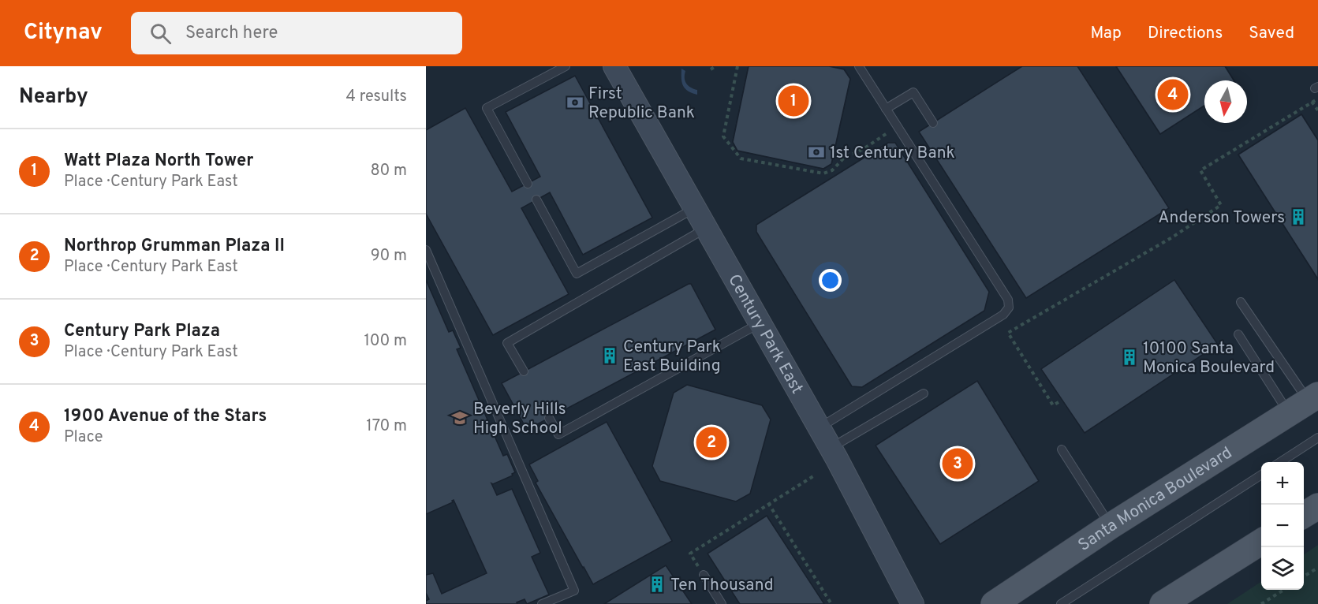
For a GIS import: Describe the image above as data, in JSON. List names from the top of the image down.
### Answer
{
  "streets": {
    "main road": ["Century Park East", "Santa Monica Boulevard"]
  },
  "places": {
    "bank": ["First Republic Bank", "1st Century Bank"],
    "building": [
      "Anderson Towers",
      "Century Park East Building",
      "10100 Santa Monica Boulevard",
      "Ten Thousand"
    ],
    "school or university": ["Beverly Hills High School"]
  },
  "north": "bottom",
  "page": {
    "header": "Citynav",
    "search": "Search here",
    "nav": ["Map", "Directions", "Saved"],
    "heading": ["Nearby", "4 results"],
    "pins": [
      "4",
      "1",
      "2",
      "3"
    ],
    "list": [
      {
        "mark": "1",
        "name": "Watt Plaza North Tower",
        "note": "Place · Century Park East",
        "value": "80 m"
      },
      {
        "mark": "2",
        "name": "Northrop Grumman Plaza II",
        "note": "Place · Century Park East",
        "value": "90 m"
      },
      {
        "mark": "3",
        "name": "Century Park Plaza",
        "note": "Place · Century Park East",
        "value": "100 m"
      },
      {
        "mark": "4",
        "name": "1900 Avenue of the Stars",
        "note": "Place",
        "value": "170 m"
      }
    ],
    "map_buttons": ["+", "−"]
  }
}
